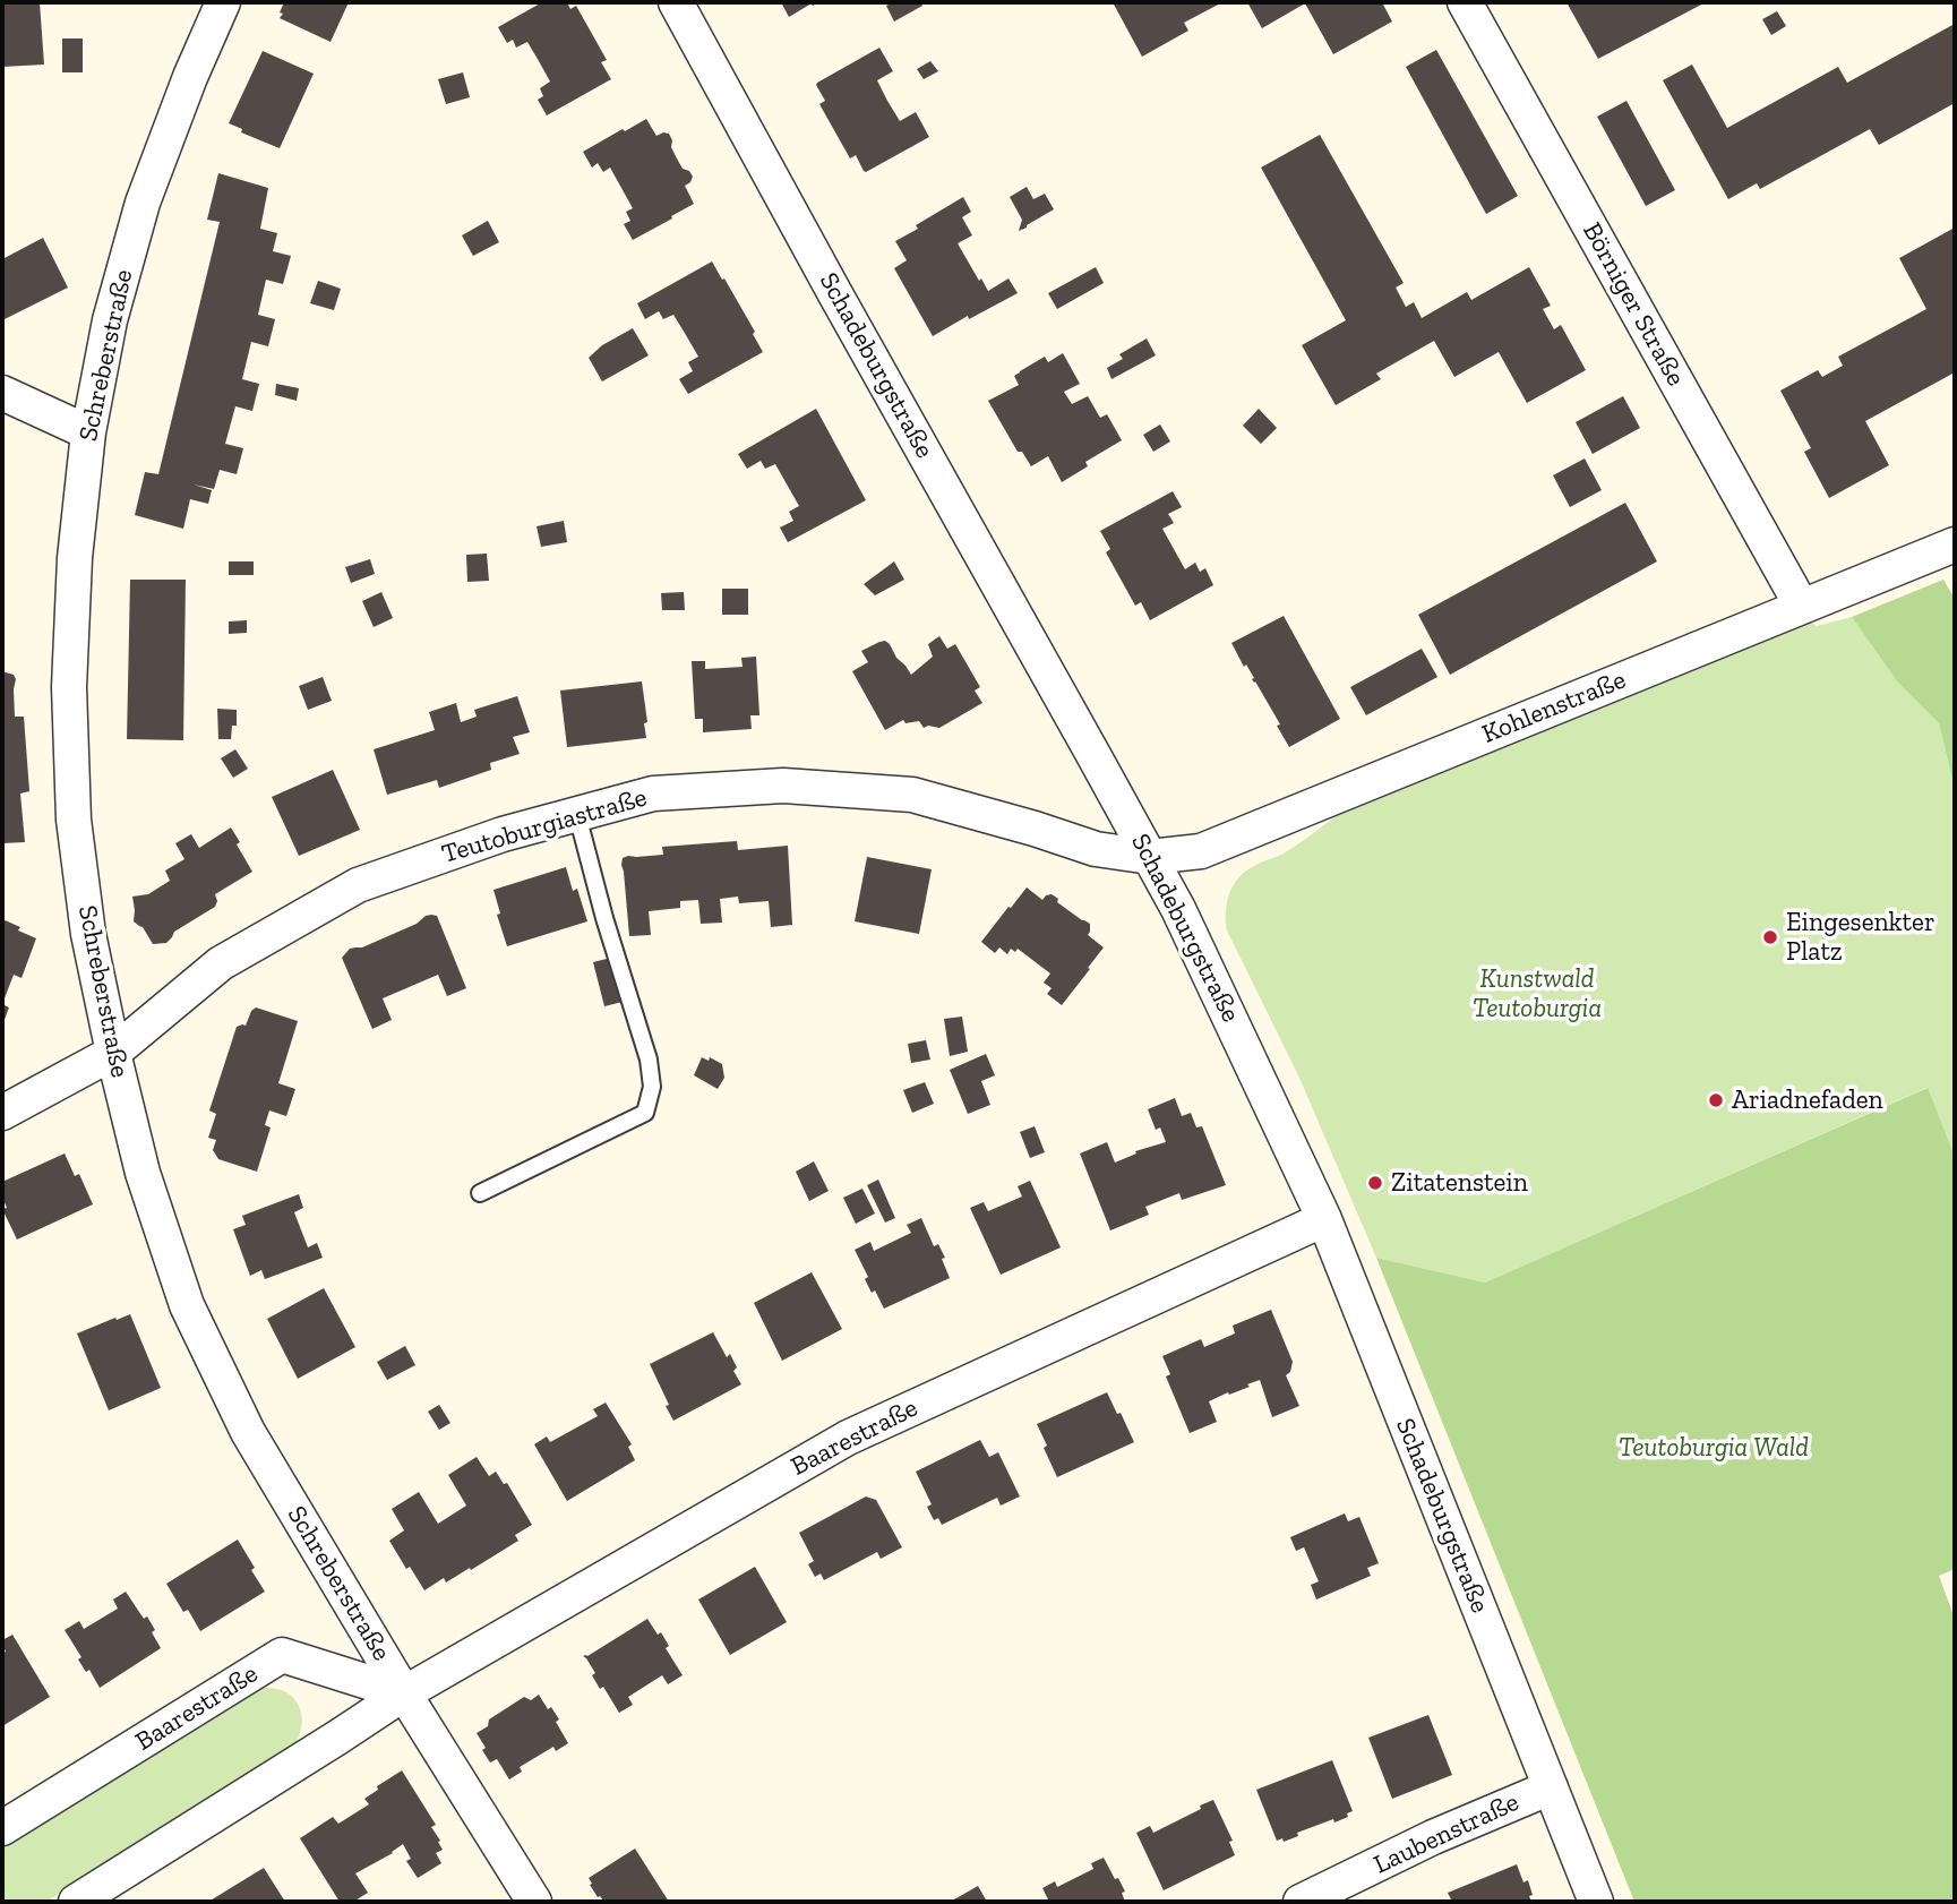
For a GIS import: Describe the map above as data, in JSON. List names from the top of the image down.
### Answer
{
  "streets": {
    "street": [
      "Börniger Straße",
      "Schreberstraße",
      "Schadeburgstraße",
      "Kohlenstraße",
      "Teutoburgiastraße",
      "Baarestraße",
      "Laubenstraße"
    ]
  },
  "crossings": [
    ["Börniger Straße", "Kohlenstraße"],
    ["Schreberstraße", "Teutoburgiastraße"],
    ["Schreberstraße", "Baarestraße"],
    ["Schadeburgstraße", "Kohlenstraße"],
    ["Schadeburgstraße", "Teutoburgiastraße"],
    ["Schadeburgstraße", "Baarestraße"],
    ["Schadeburgstraße", "Laubenstraße"],
    ["Kohlenstraße", "Teutoburgiastraße"]
  ],
  "parks": ["Kunstwald Teutoburgia", "Teutoburgia Wald"],
  "places": ["Eingesenkter Platz", "Ariadnefaden", "Zitatenstein"]
}
